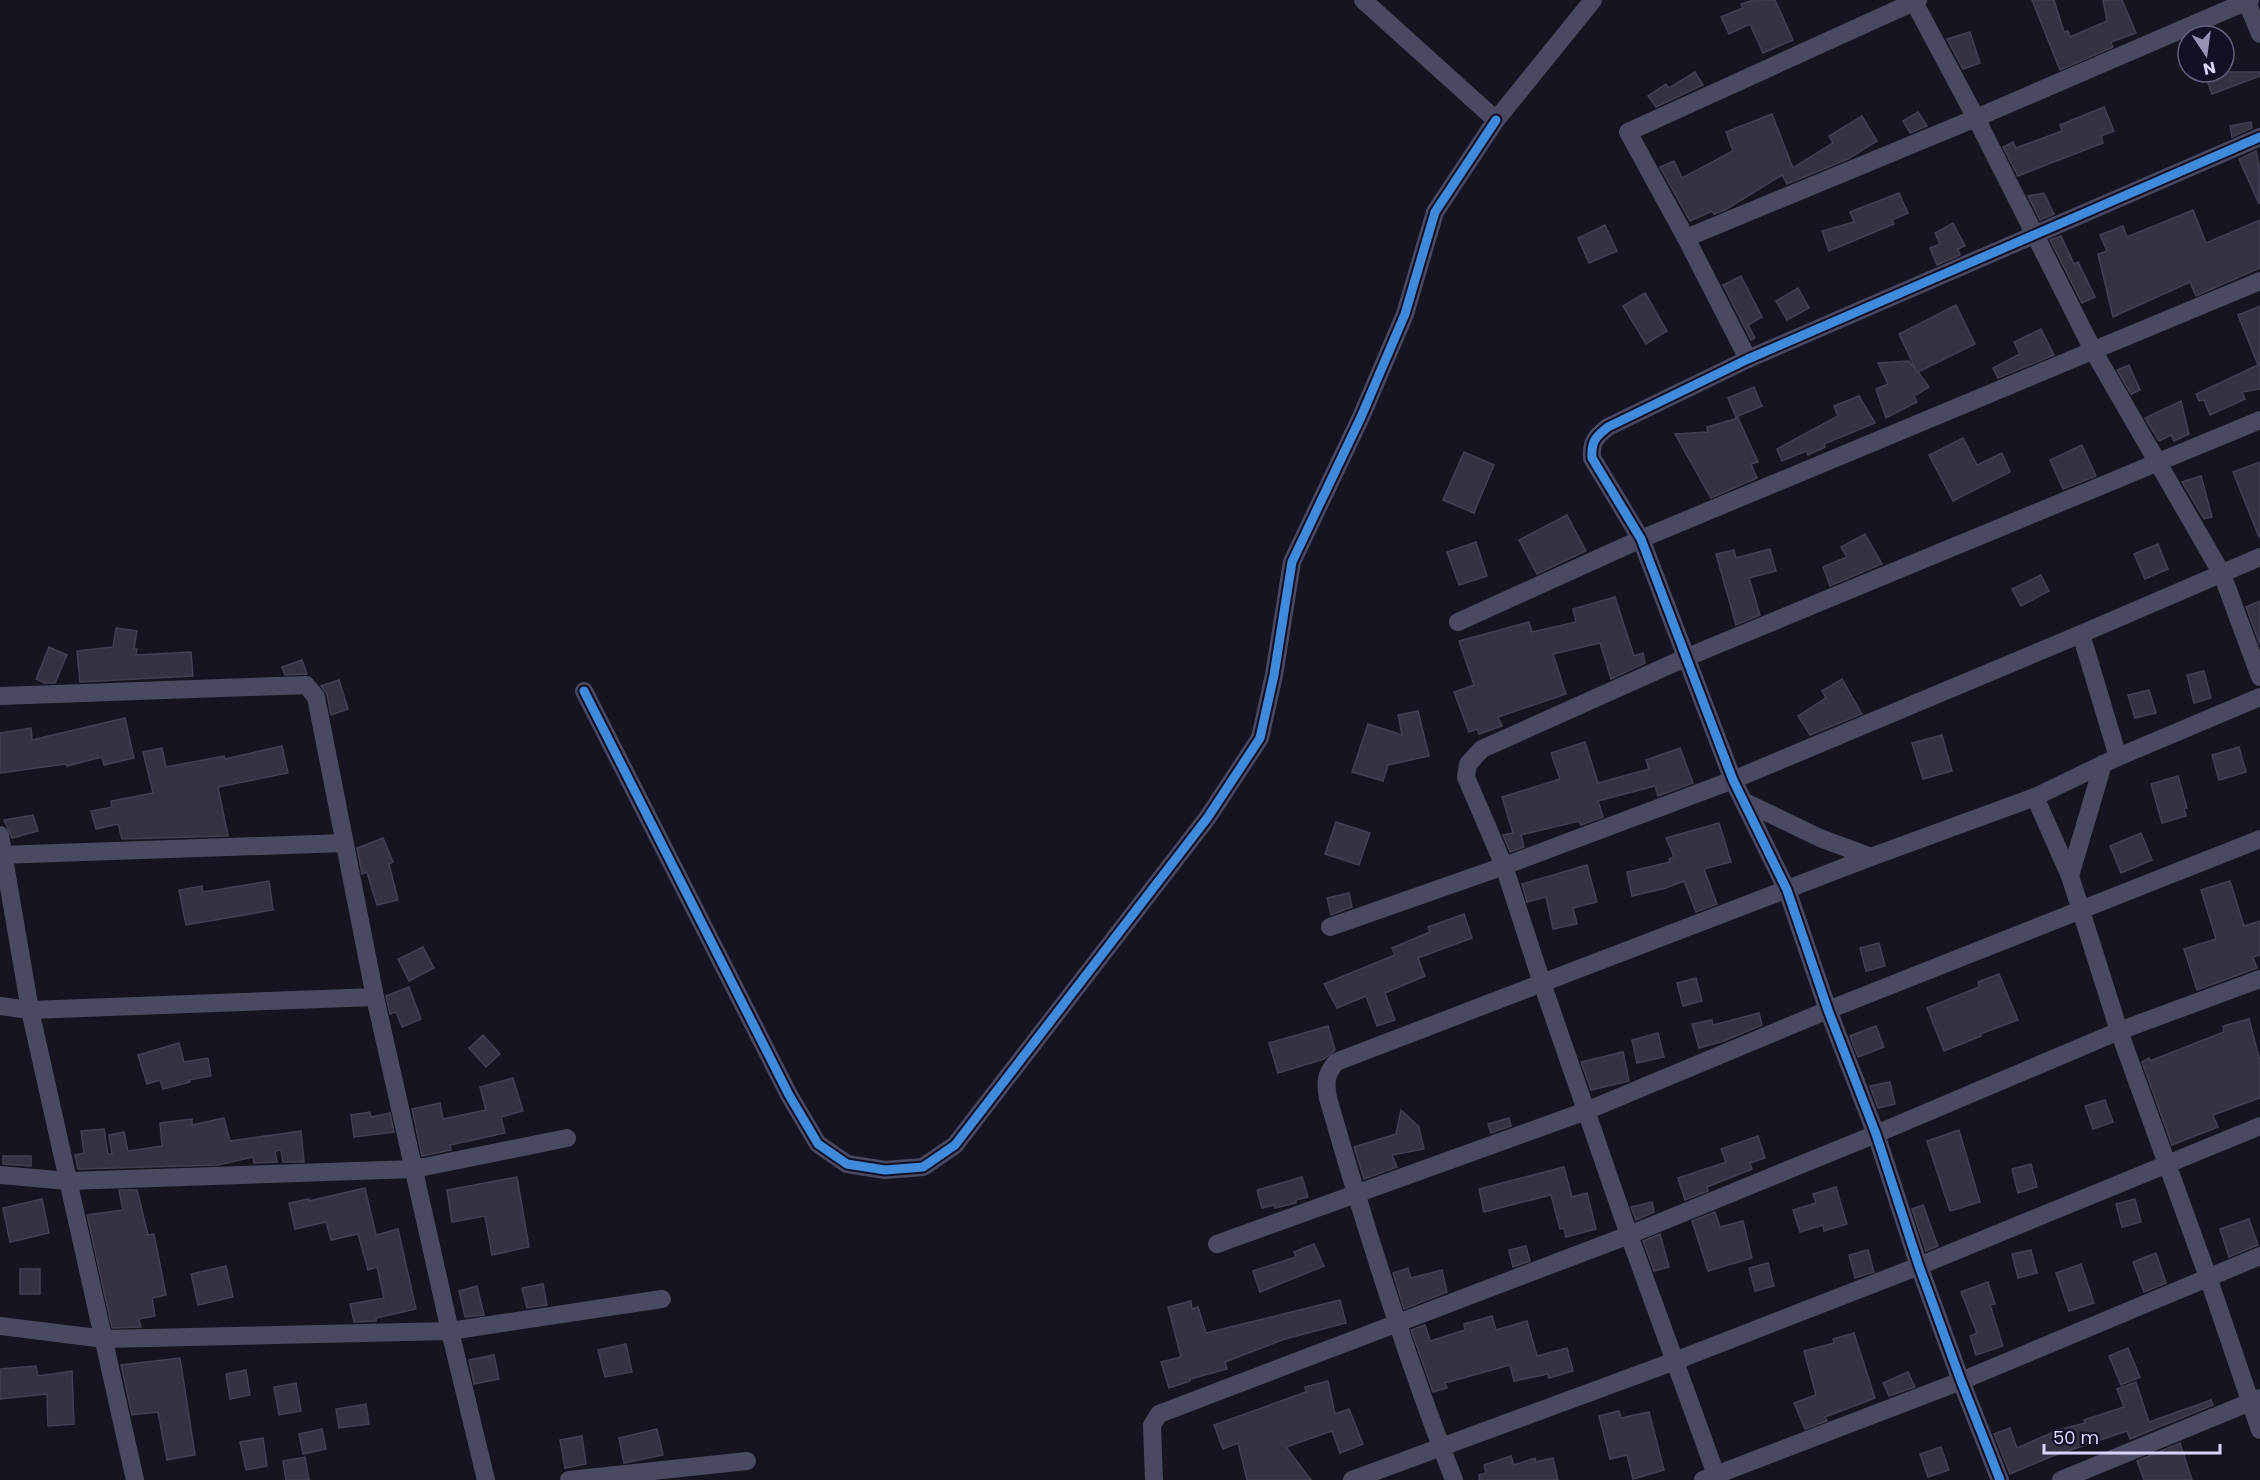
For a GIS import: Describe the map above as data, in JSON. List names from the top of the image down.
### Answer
{
  "scale_bar": "50 m",
  "north": "bottom"
}
